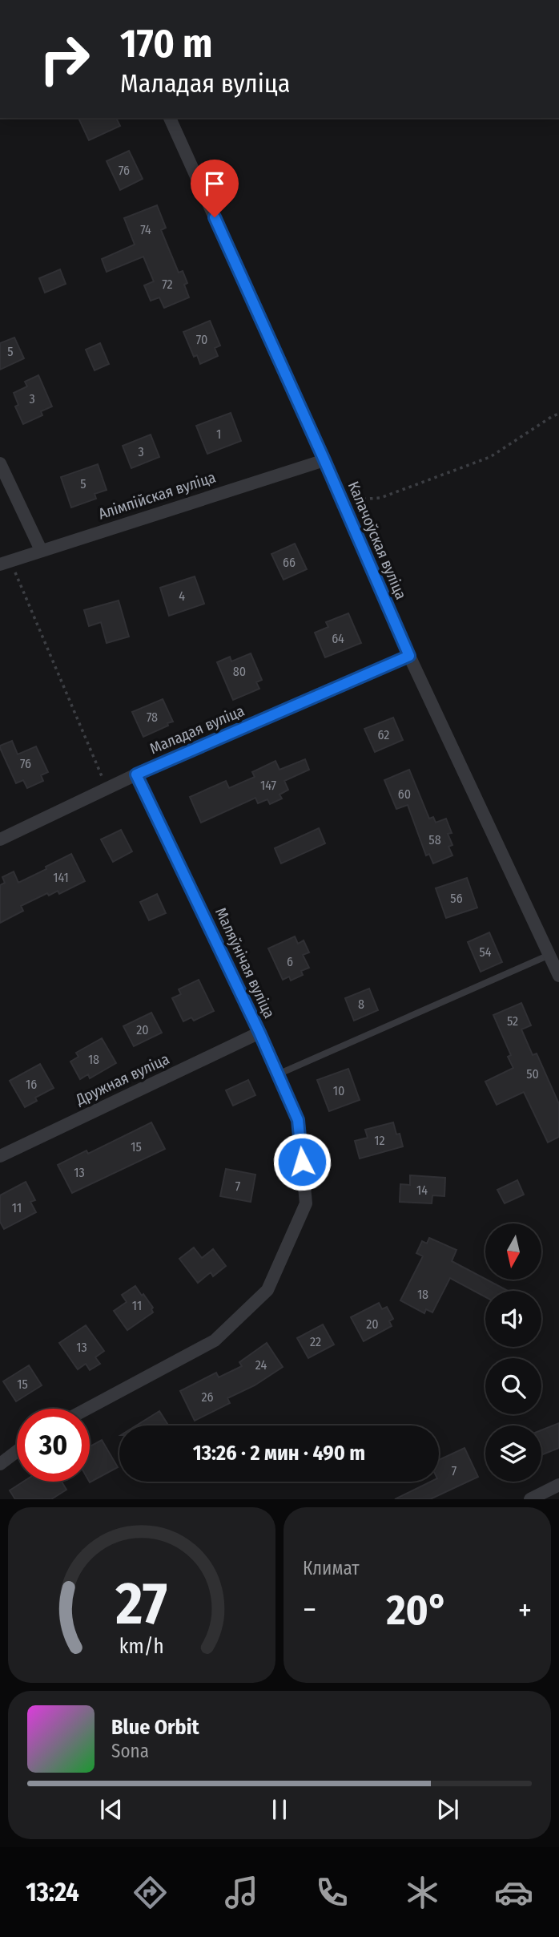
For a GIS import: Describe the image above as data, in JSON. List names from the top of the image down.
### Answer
{
  "streets": {
    "street": [
      "Алімпійская вуліца",
      "Калачоўская вуліца",
      "Маладая вуліца",
      "Маляўнічая вуліца",
      "Дружная вуліца"
    ]
  },
  "crossings": [
    ["Алімпійская вуліца", "Калачоўская вуліца"],
    ["Калачоўская вуліца", "Маладая вуліца"],
    ["Маладая вуліца", "Маляўнічая вуліца"],
    ["Маляўнічая вуліца", "Дружная вуліца"]
  ],
  "house_numbers": [
    "76",
    "74",
    "72",
    "70",
    "5",
    "3",
    "1",
    "3",
    "5",
    "66",
    "4",
    "64",
    "80",
    "78",
    "62",
    "76",
    "147",
    "60",
    "58",
    "141",
    "56",
    "54",
    "6",
    "8",
    "52",
    "20",
    "18",
    "50",
    "16",
    "10",
    "12",
    "15",
    "13",
    "7",
    "14",
    "11",
    "18",
    "11",
    "20",
    "22",
    "13",
    "24",
    "15",
    "26",
    "7"
  ],
  "north": "bottom",
  "page": {
    "turn": ["170 m", "Маладая вуліца"],
    "limit": "30",
    "trip": "13:26 · 2 мин · 490 m",
    "tile": "Климат",
    "heat": ["−", "20°", "+"],
    "song": ["Blue Orbit", "Sona"],
    "tabs": "13:24",
    "gauge": ["27", "km/h"]
  }
}
